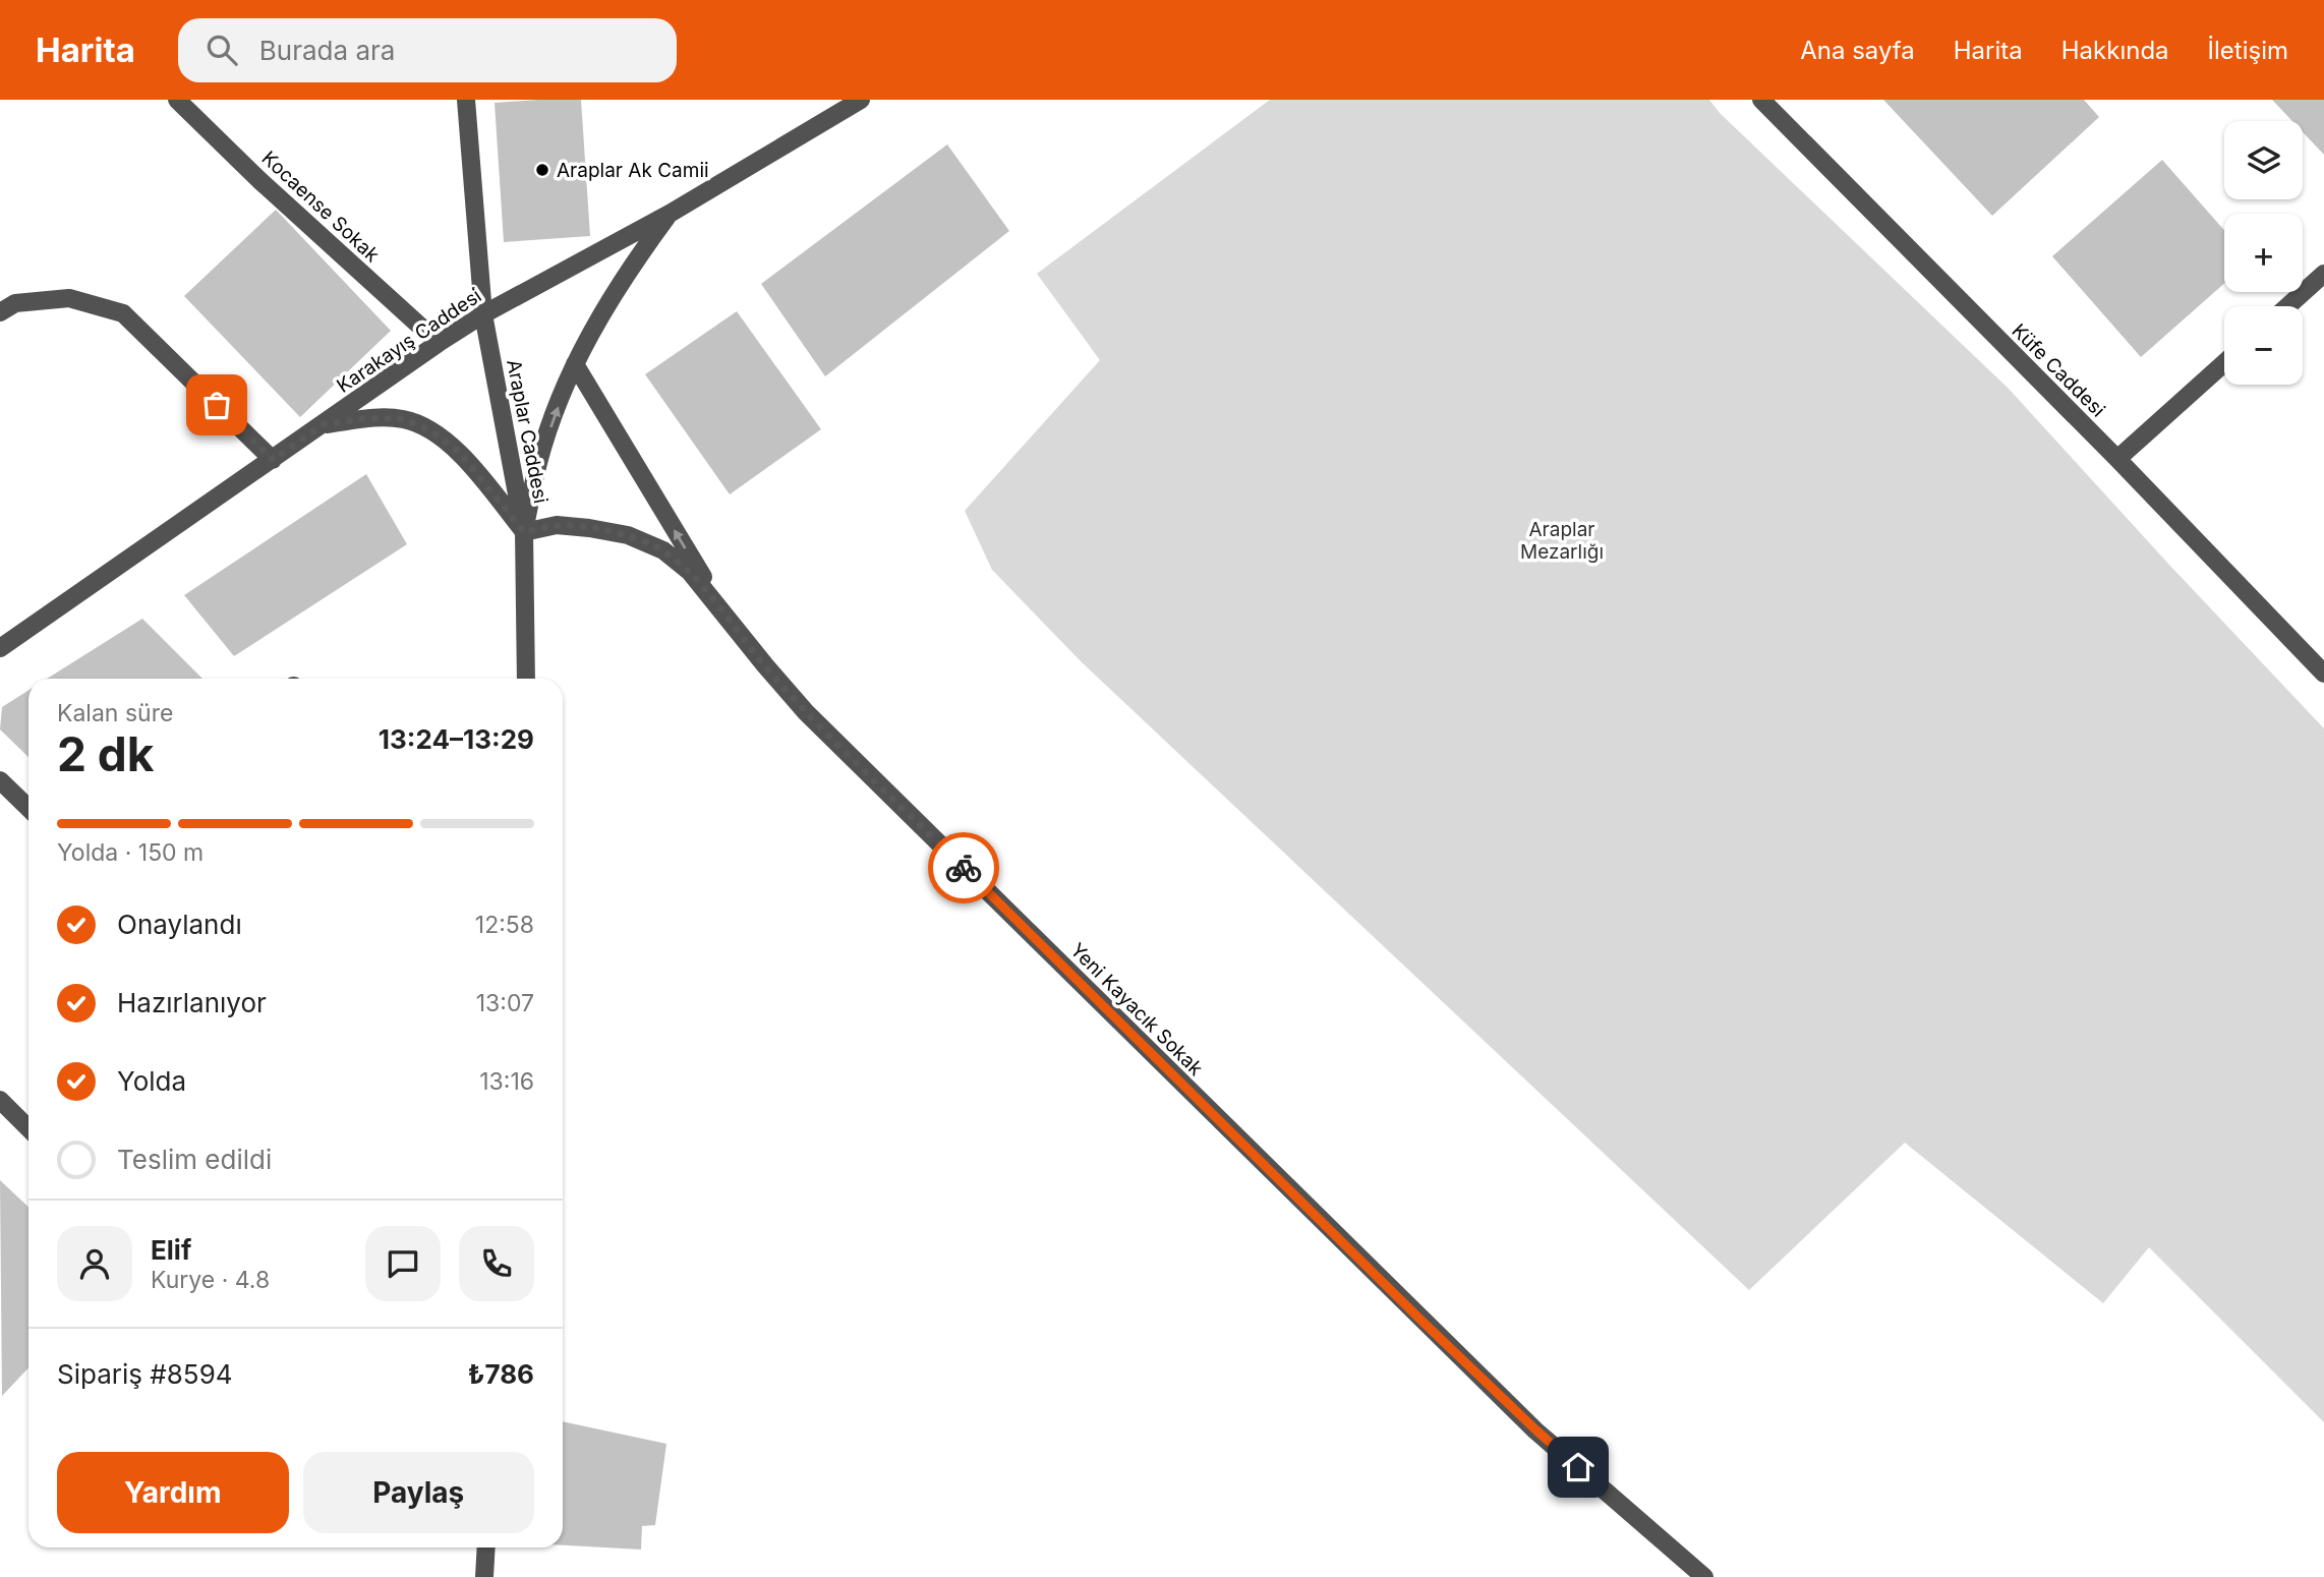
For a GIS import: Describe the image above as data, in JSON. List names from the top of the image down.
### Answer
{
  "streets": {
    "street": [
      "Kocaense Sokak",
      "Karakayış Caddesi",
      "Küfe Caddesi",
      "Araplar Caddesi",
      "Yeni Kayacık Sokak"
    ]
  },
  "crossings": [
    ["Kocaense Sokak", "Karakayış Caddesi"],
    ["Karakayış Caddesi", "Araplar Caddesi"],
    ["Araplar Caddesi", "Yeni Kayacık Sokak"]
  ],
  "parks": ["Araplar Mezarlığı"],
  "places": ["Araplar Ak Camii"],
  "page": {
    "header": "Harita",
    "search": "Burada ara",
    "nav": [
      "Ana sayfa",
      "Harita",
      "Hakkında",
      "İletişim"
    ],
    "map_buttons": ["+", "−"],
    "heading": ["2 dk", "Kalan süre", "13:24–13:29"],
    "panel": [
      "Elif",
      "Kurye · 4.8",
      "Sipariş #8594",
      "₺786"
    ],
    "bar": "Yolda · 150 m",
    "list": [
      ["Onaylandı", "12:58"],
      ["Hazırlanıyor", "13:07"],
      ["Yolda", "13:16"],
      "Teslim edildi"
    ],
    "buttons": ["Yardım", "Paylaş"]
  }
}
